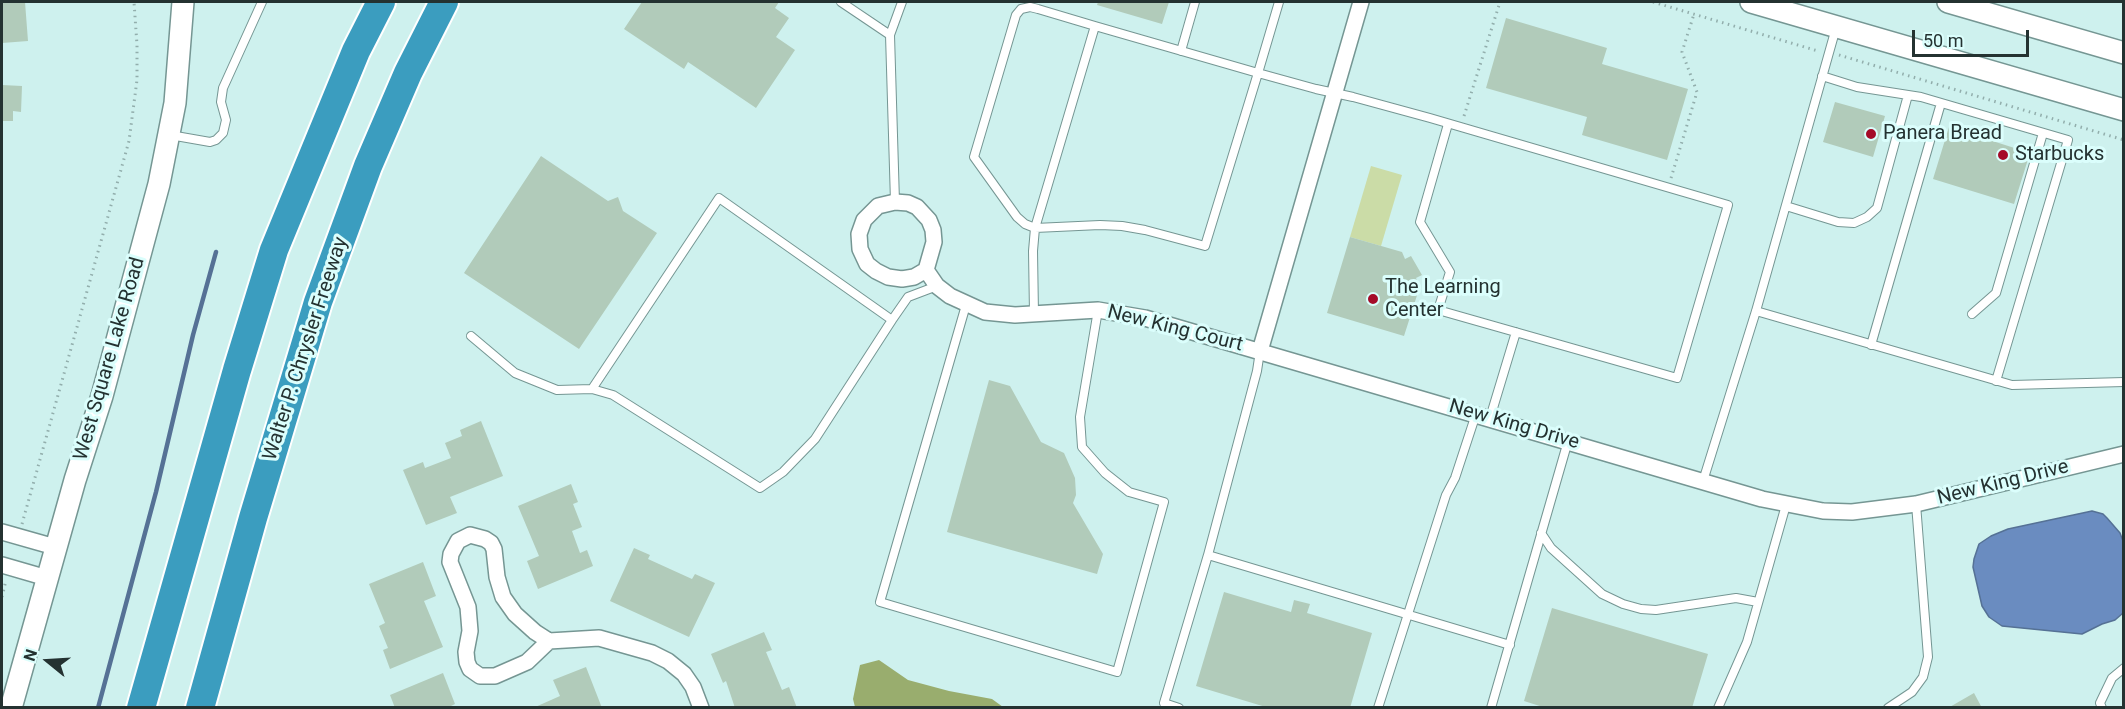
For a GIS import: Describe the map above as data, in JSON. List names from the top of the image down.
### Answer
{
  "streets": {
    "highway": ["Walter P. Chrysler Freeway"],
    "main road": ["West Square Lake Road"],
    "street": ["New King Court", "New King Drive"]
  },
  "crossings": [
    ["New King Court", "New King Drive"]
  ],
  "places": ["Panera Bread", "Starbucks", "The Learning Center"],
  "scale_bar": "50 m",
  "north": "left"
}
